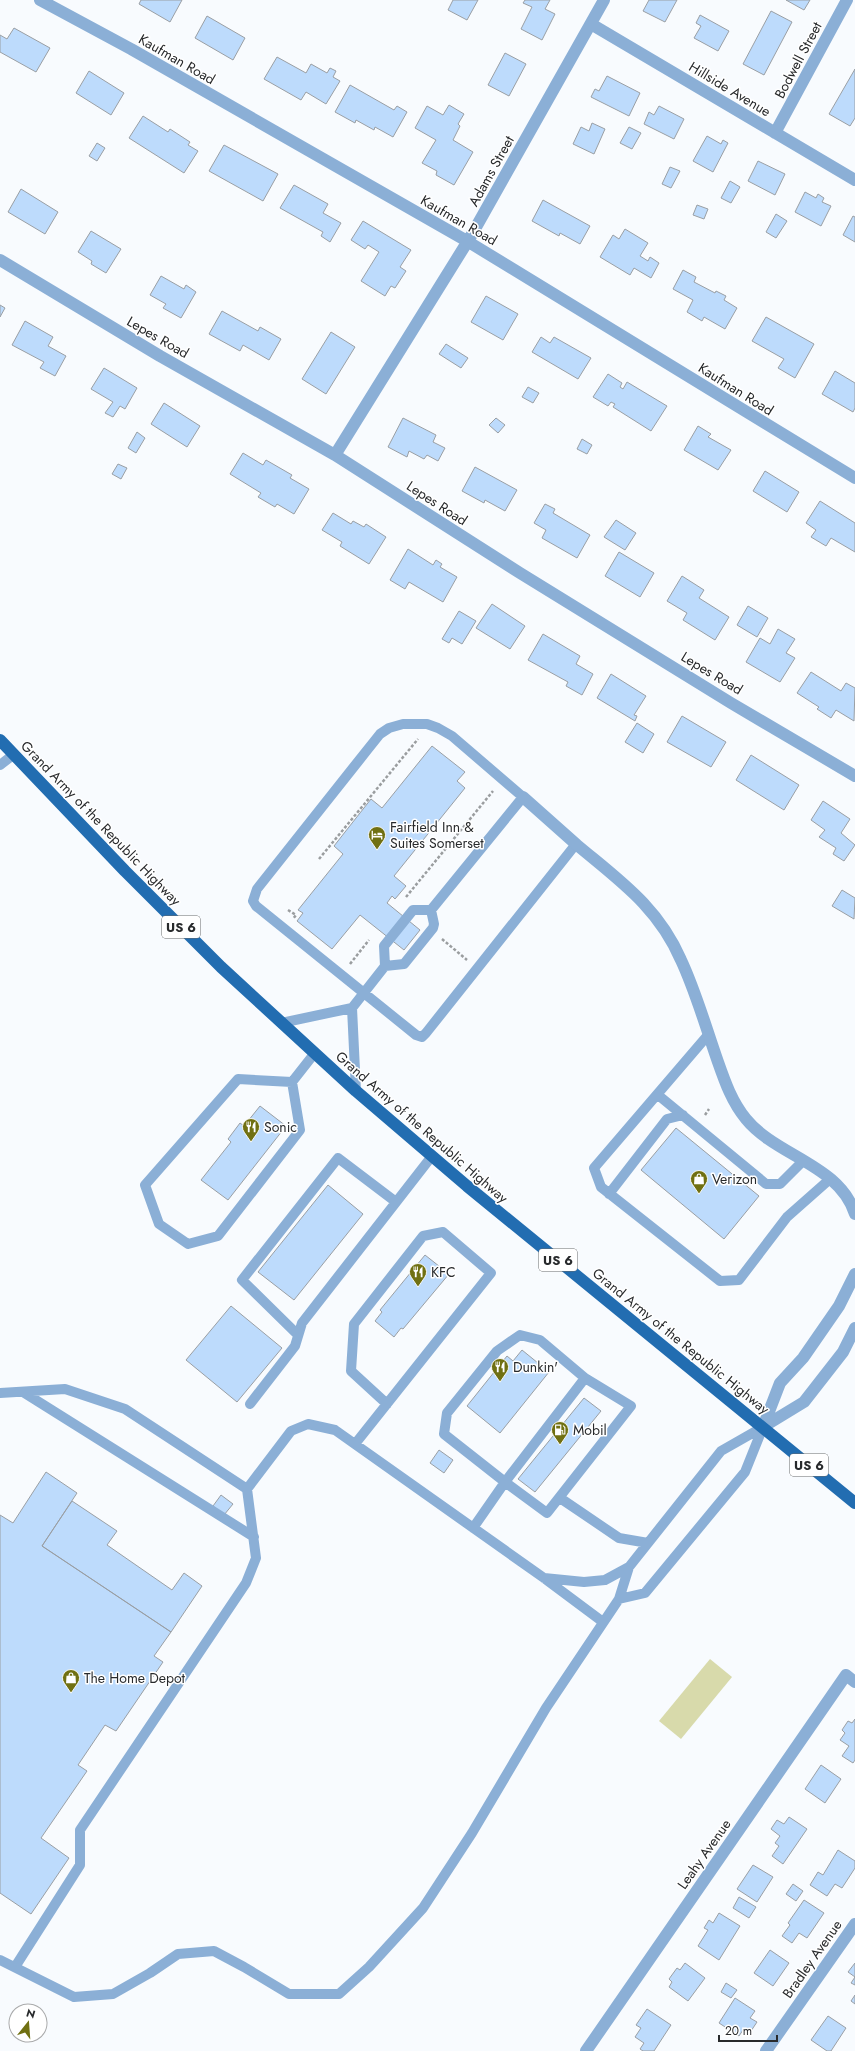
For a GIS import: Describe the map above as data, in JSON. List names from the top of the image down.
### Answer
{
  "streets": {
    "main road": ["Grand Army of the Republic Highway", "US 6"],
    "street": [
      "Kaufman Road",
      "Bodwell Street",
      "Hillside Avenue",
      "Adams Street",
      "Lepes Road",
      "Leahy Avenue",
      "Bradley Avenue"
    ]
  },
  "crossings": [
    ["Kaufman Road", "Adams Street"],
    ["Bodwell Street", "Hillside Avenue"],
    ["Hillside Avenue", "Adams Street"],
    ["Adams Street", "Lepes Road"]
  ],
  "places": {
    "hotel": ["Fairfield Inn & Suites Somerset"],
    "restaurant": ["Sonic", "KFC", "Dunkin'"],
    "shop": ["Verizon", "The Home Depot"],
    "fuel station": ["Mobil"]
  },
  "scale_bar": "20 m",
  "north": "top"
}
